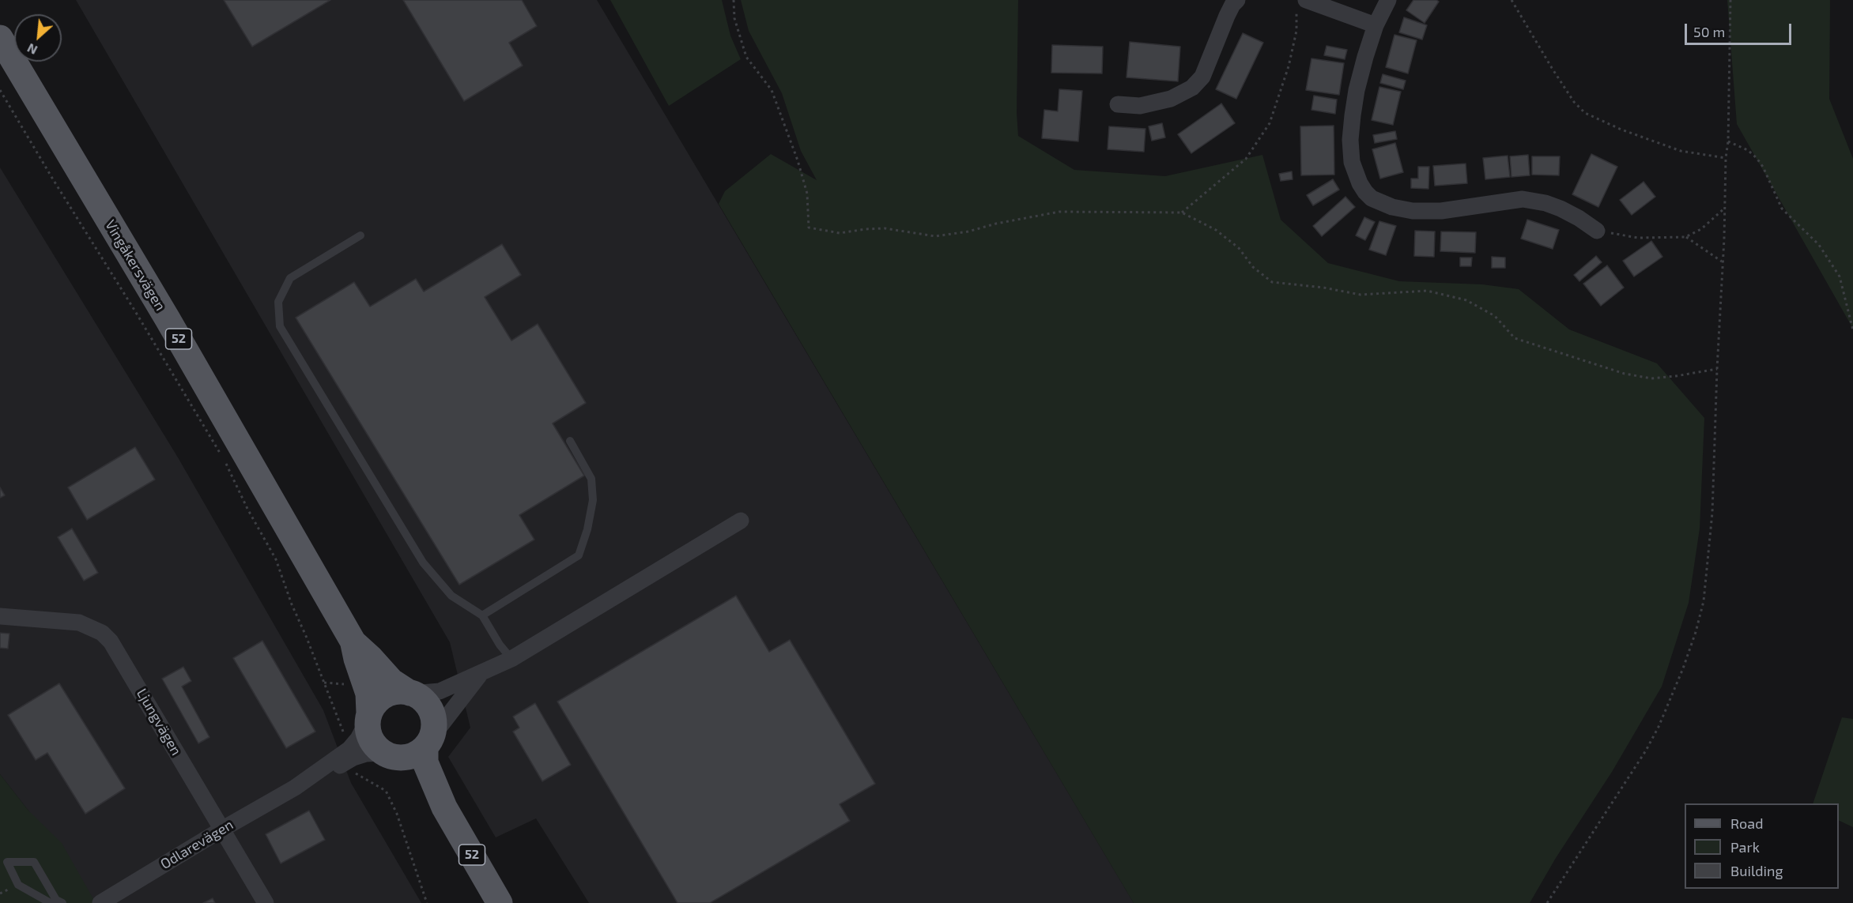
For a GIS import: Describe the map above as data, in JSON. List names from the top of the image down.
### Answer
{
  "streets": {
    "main road": ["Vingåkersvägen", "52"],
    "street": ["Ljungvägen", "Odlarevägen"]
  },
  "crossings": [
    ["Vingåkersvägen", "52"],
    ["Vingåkersvägen", "Odlarevägen"],
    ["52", "Odlarevägen"],
    ["Ljungvägen", "Odlarevägen"]
  ],
  "legend": ["Road", "Park", "Building"],
  "scale_bar": "50 m",
  "north": "bottom left"
}
